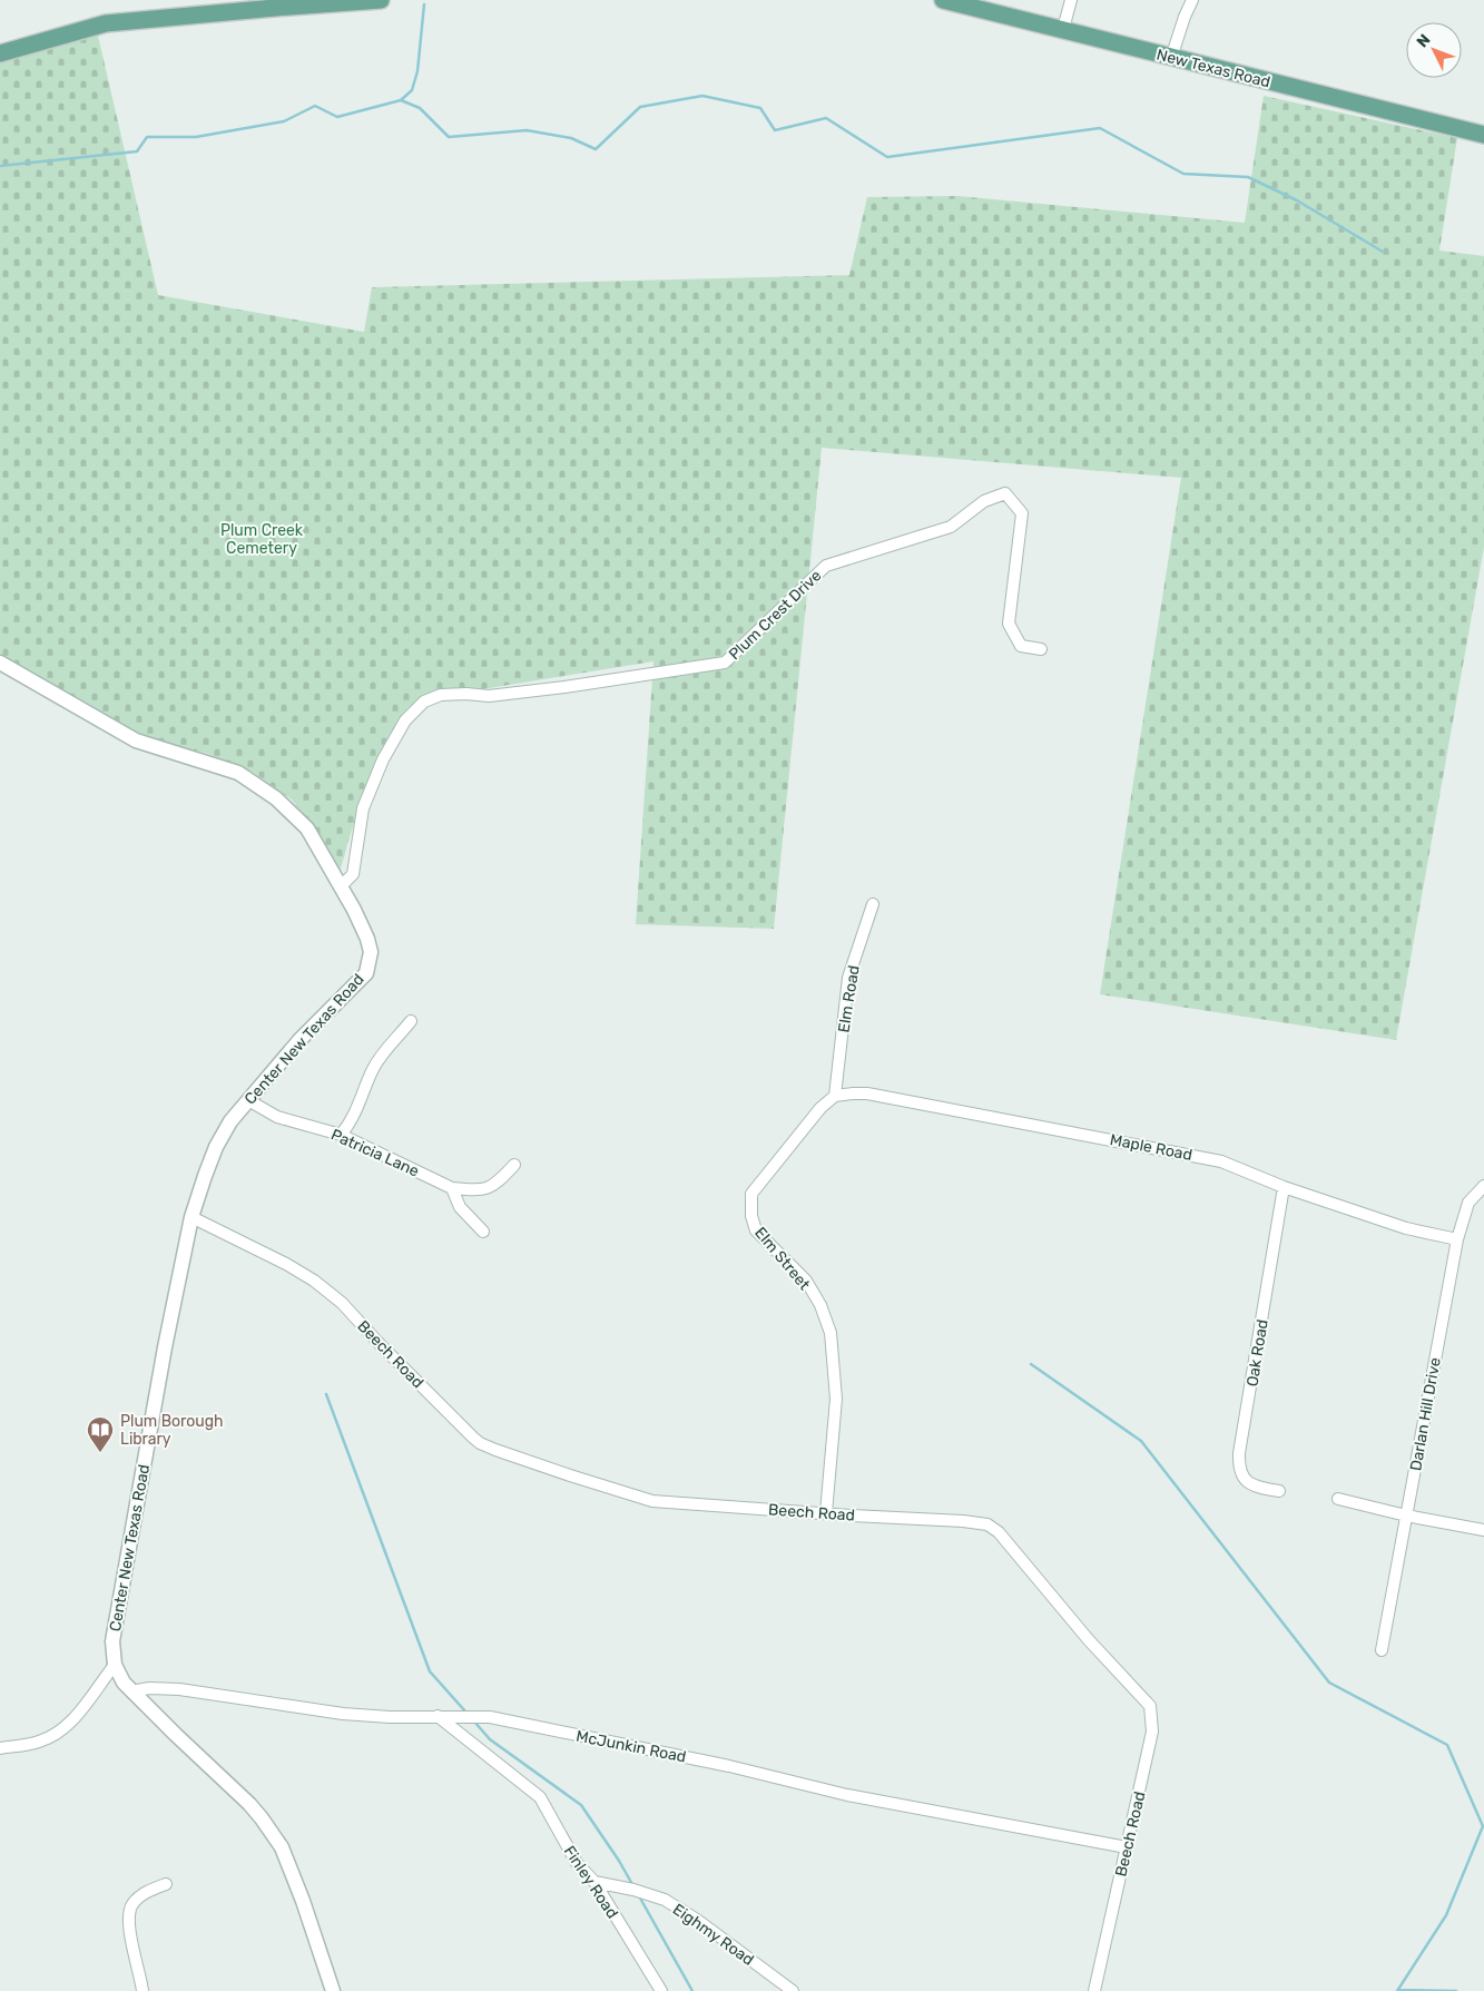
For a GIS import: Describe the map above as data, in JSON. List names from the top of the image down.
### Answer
{
  "streets": {
    "main road": ["New Texas Road"],
    "street": [
      "Plum Crest Drive",
      "Elm Road",
      "Center New Texas Road",
      "Maple Road",
      "Patricia Lane",
      "Elm Street",
      "Oak Road",
      "Beech Road",
      "Darlan Hill Drive",
      "McJunkin Road",
      "Finley Road",
      "Eighmy Road"
    ]
  },
  "crossings": [
    ["Plum Crest Drive", "Center New Texas Road"],
    ["Elm Road", "Maple Road"],
    ["Elm Road", "Elm Street"],
    ["Center New Texas Road", "Patricia Lane"],
    ["Center New Texas Road", "Beech Road"],
    ["Center New Texas Road", "McJunkin Road"],
    ["Maple Road", "Elm Street"],
    ["Maple Road", "Oak Road"],
    ["Maple Road", "Darlan Hill Drive"],
    ["Elm Street", "Beech Road"],
    ["Beech Road", "McJunkin Road"],
    ["McJunkin Road", "Finley Road"],
    ["Finley Road", "Eighmy Road"]
  ],
  "parks": ["Plum Creek Cemetery"],
  "places": {
    "library": ["Plum Borough Library"]
  },
  "north": "top left"
}
